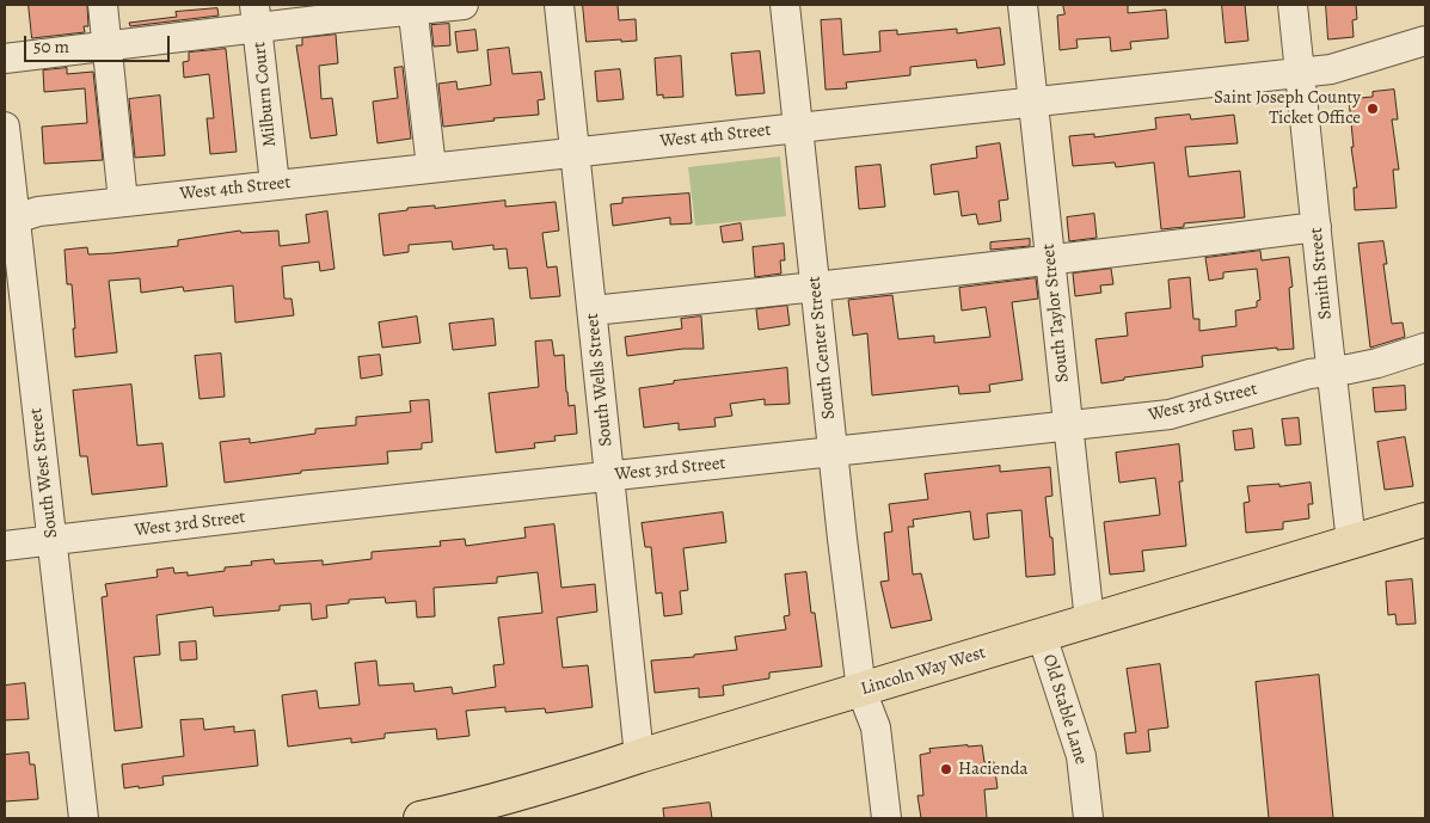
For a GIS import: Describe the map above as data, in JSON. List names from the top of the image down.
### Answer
{
  "streets": {
    "main road": ["Lincoln Way West"],
    "street": [
      "Milburn Court",
      "West 4th Street",
      "Smith Street",
      "South Taylor Street",
      "South Center Street",
      "South Wells Street",
      "West 3rd Street",
      "South West Street",
      "Old Stable Lane"
    ]
  },
  "crossings": [
    ["Milburn Court", "West 4th Street"],
    ["West 4th Street", "Smith Street"],
    ["West 4th Street", "South Taylor Street"],
    ["West 4th Street", "South Center Street"],
    ["West 4th Street", "South Wells Street"],
    ["West 4th Street", "South West Street"],
    ["Smith Street", "West 3rd Street"],
    ["Smith Street", "Lincoln Way West"],
    ["South Taylor Street", "West 3rd Street"],
    ["South Taylor Street", "Lincoln Way West"],
    ["South Center Street", "West 3rd Street"],
    ["South Center Street", "Lincoln Way West"],
    ["South Wells Street", "West 3rd Street"],
    ["South Wells Street", "Lincoln Way West"],
    ["West 3rd Street", "South West Street"],
    ["Lincoln Way West", "Old Stable Lane"]
  ],
  "places": ["Saint Joseph County Ticket Office", "Hacienda"],
  "scale_bar": "50 m"
}
